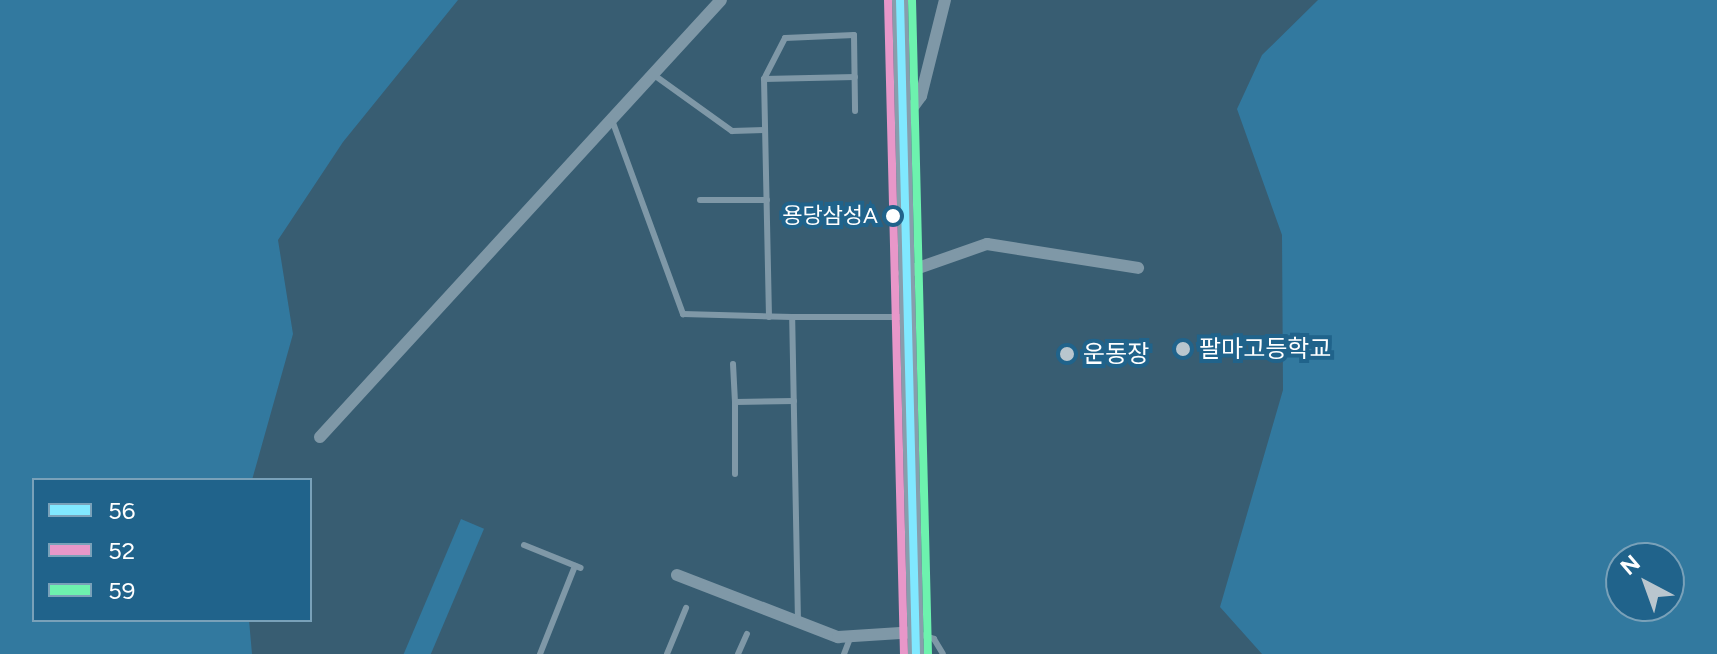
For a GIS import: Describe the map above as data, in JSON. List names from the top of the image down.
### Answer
{
  "places": ["용당삼성A", "팔마고등학교", "운동장"],
  "lines": ["transit line 56", "transit line 52", "transit line 59"],
  "legend": ["56", "52", "59"],
  "north": "top left"
}
